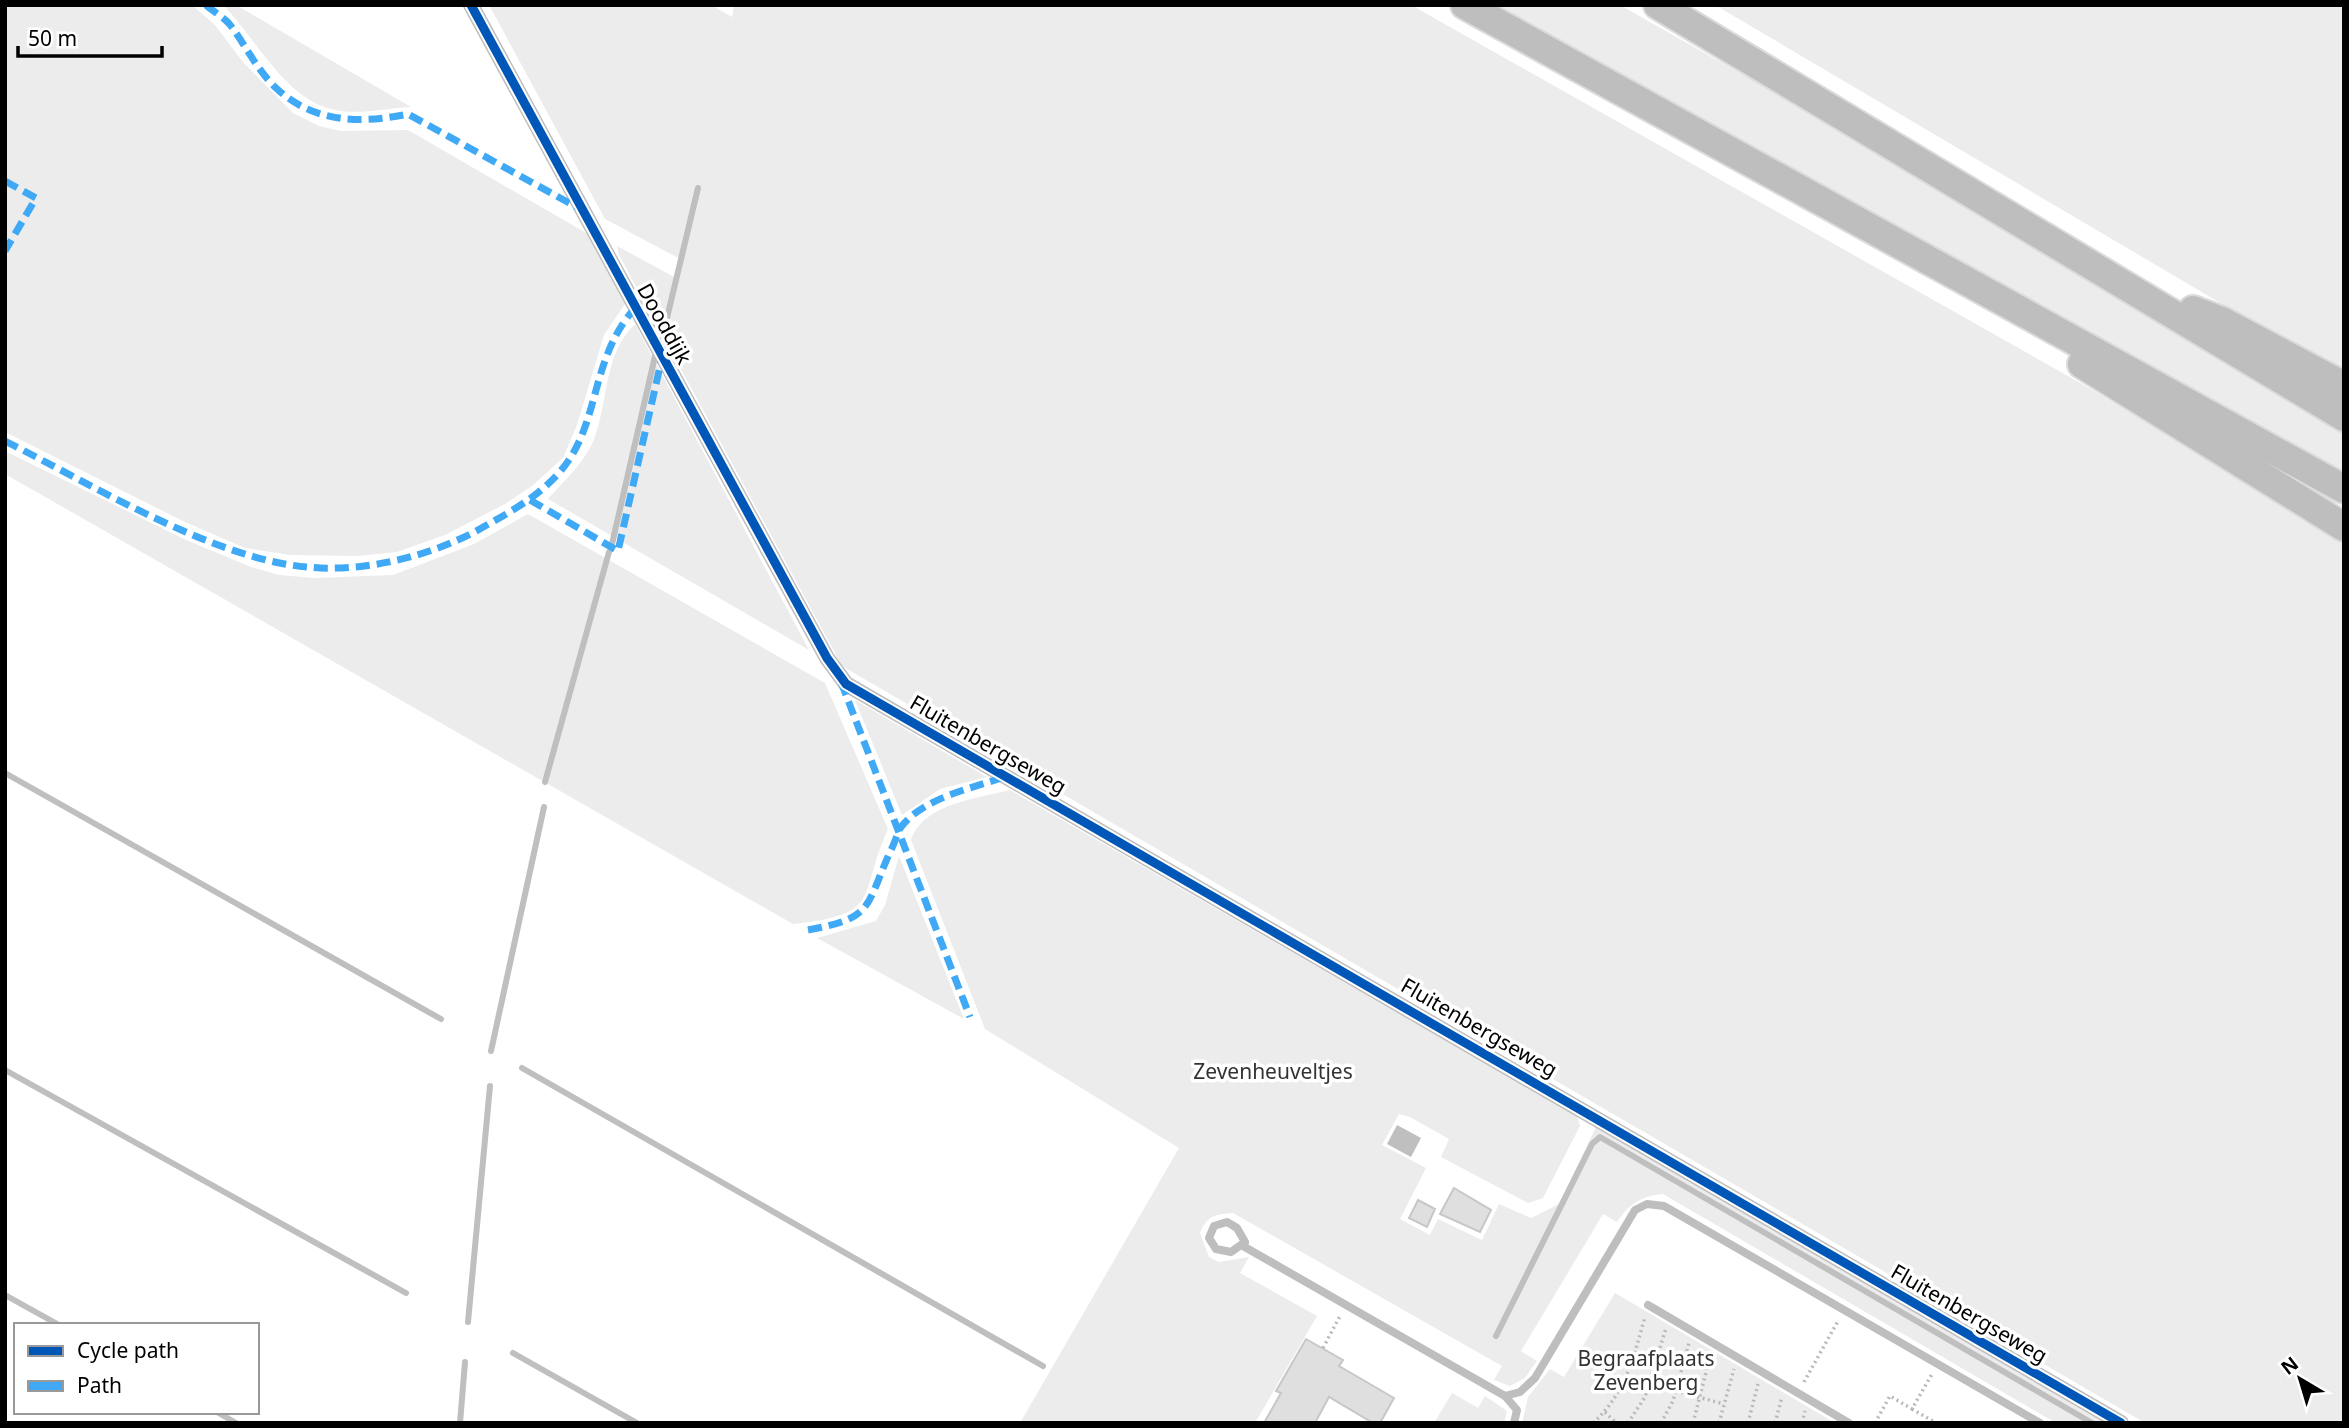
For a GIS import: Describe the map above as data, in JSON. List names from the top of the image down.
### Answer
{
  "streets": {
    "street": ["Dooddijk", "Fluitenbergseweg"]
  },
  "crossings": [
    ["Dooddijk", "Fluitenbergseweg"]
  ],
  "parks": ["Zevenheuveltjes", "Begraafplaats Zevenberg"],
  "legend": ["Cycle path", "Path"],
  "scale_bar": "50 m",
  "north": "top left"
}
